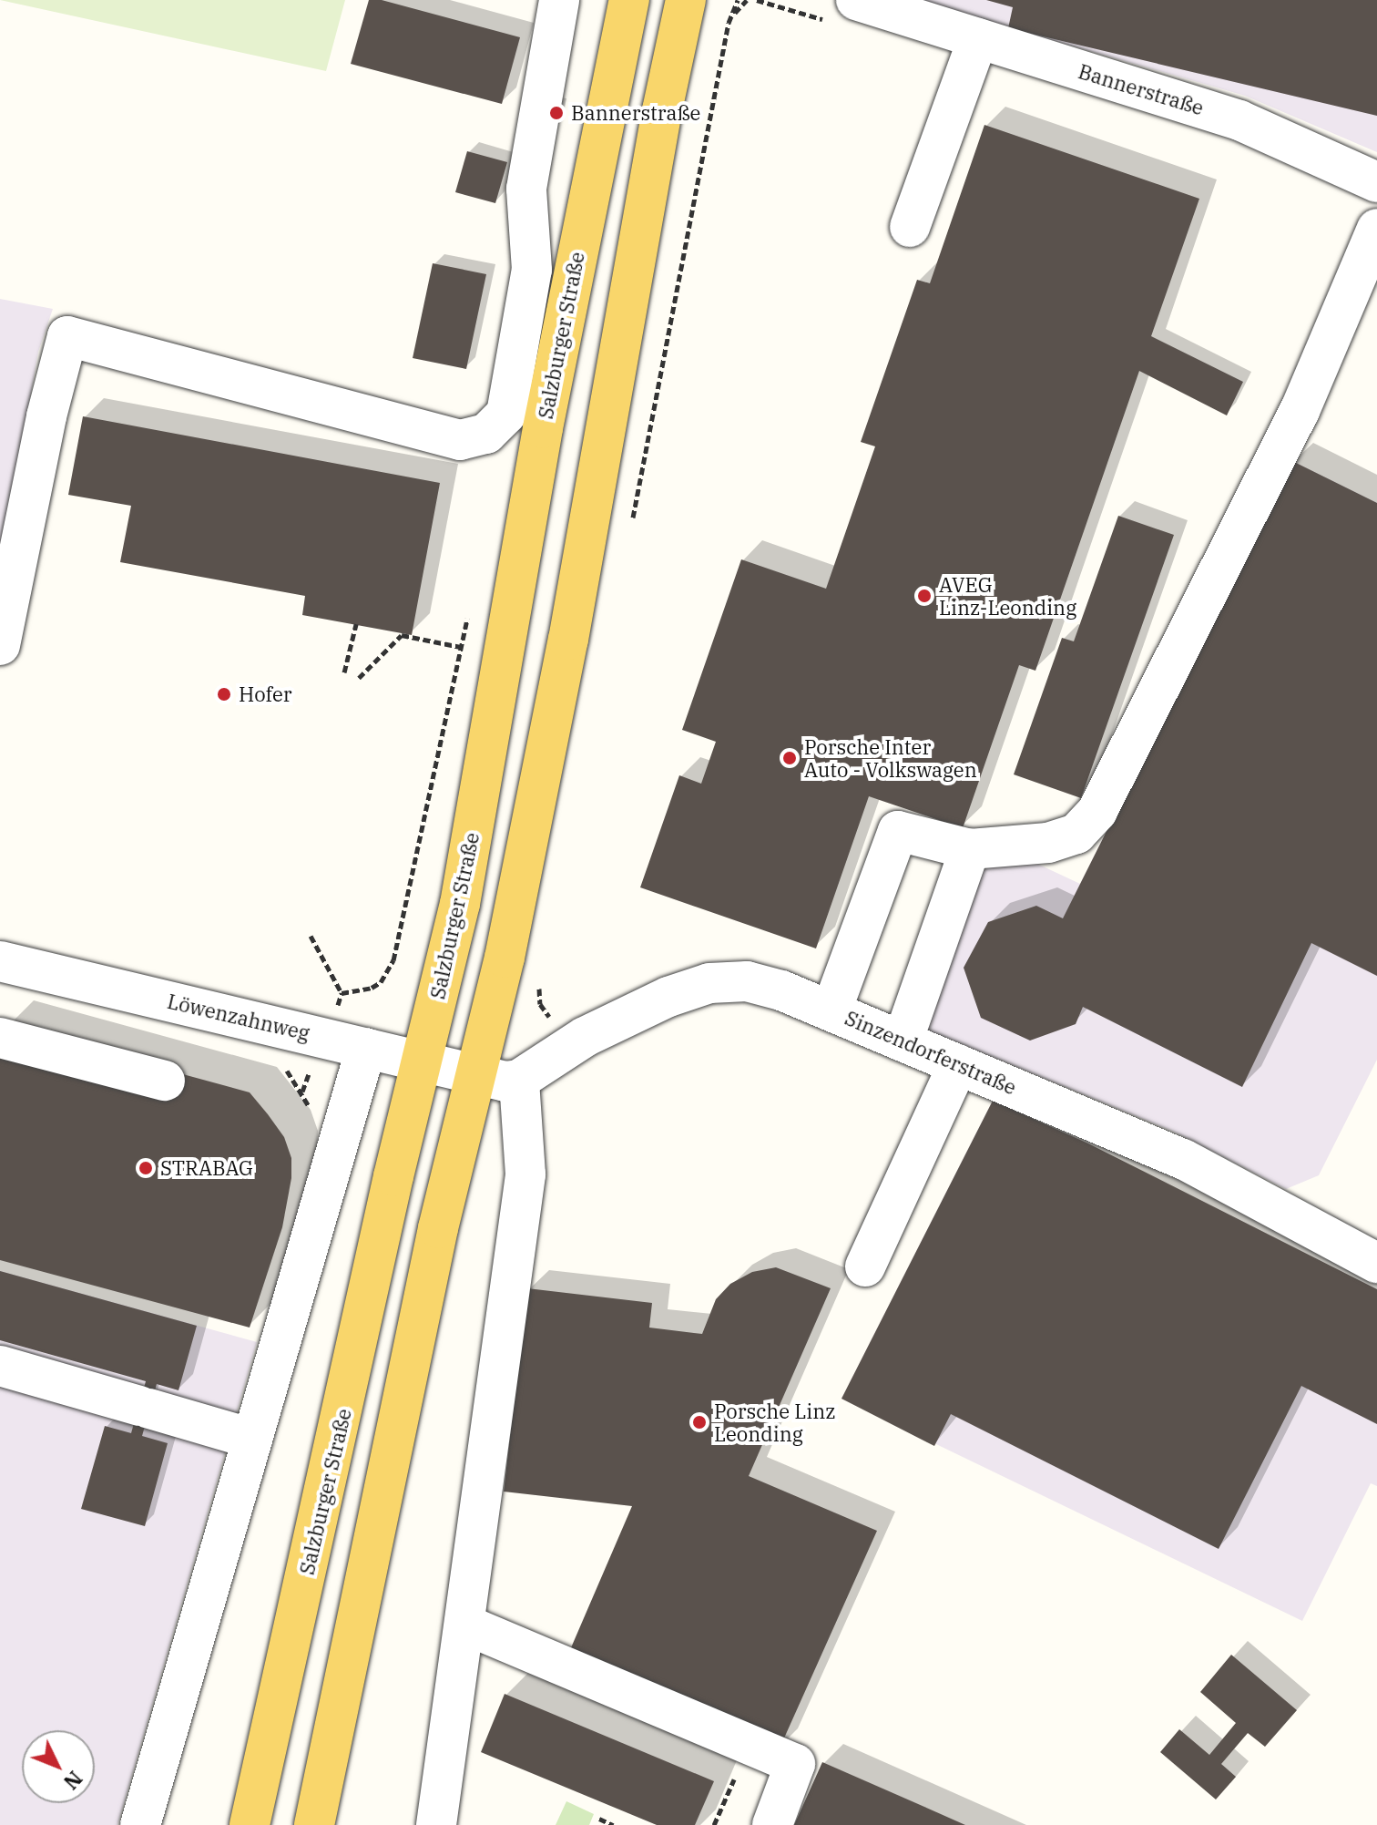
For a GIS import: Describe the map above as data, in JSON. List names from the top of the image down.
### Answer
{
  "streets": {
    "main road": ["Salzburger Straße"],
    "street": ["Bannerstraße", "Löwenzahnweg", "Sinzendorferstraße"]
  },
  "crossings": [
    ["Salzburger Straße", "Löwenzahnweg"]
  ],
  "places": [
    "Bannerstraße",
    "AVEG Linz-Leonding",
    "Hofer",
    "Porsche Inter Auto - Volkswagen",
    "STRABAG",
    "Porsche Linz Leonding"
  ],
  "north": "bottom right"
}
